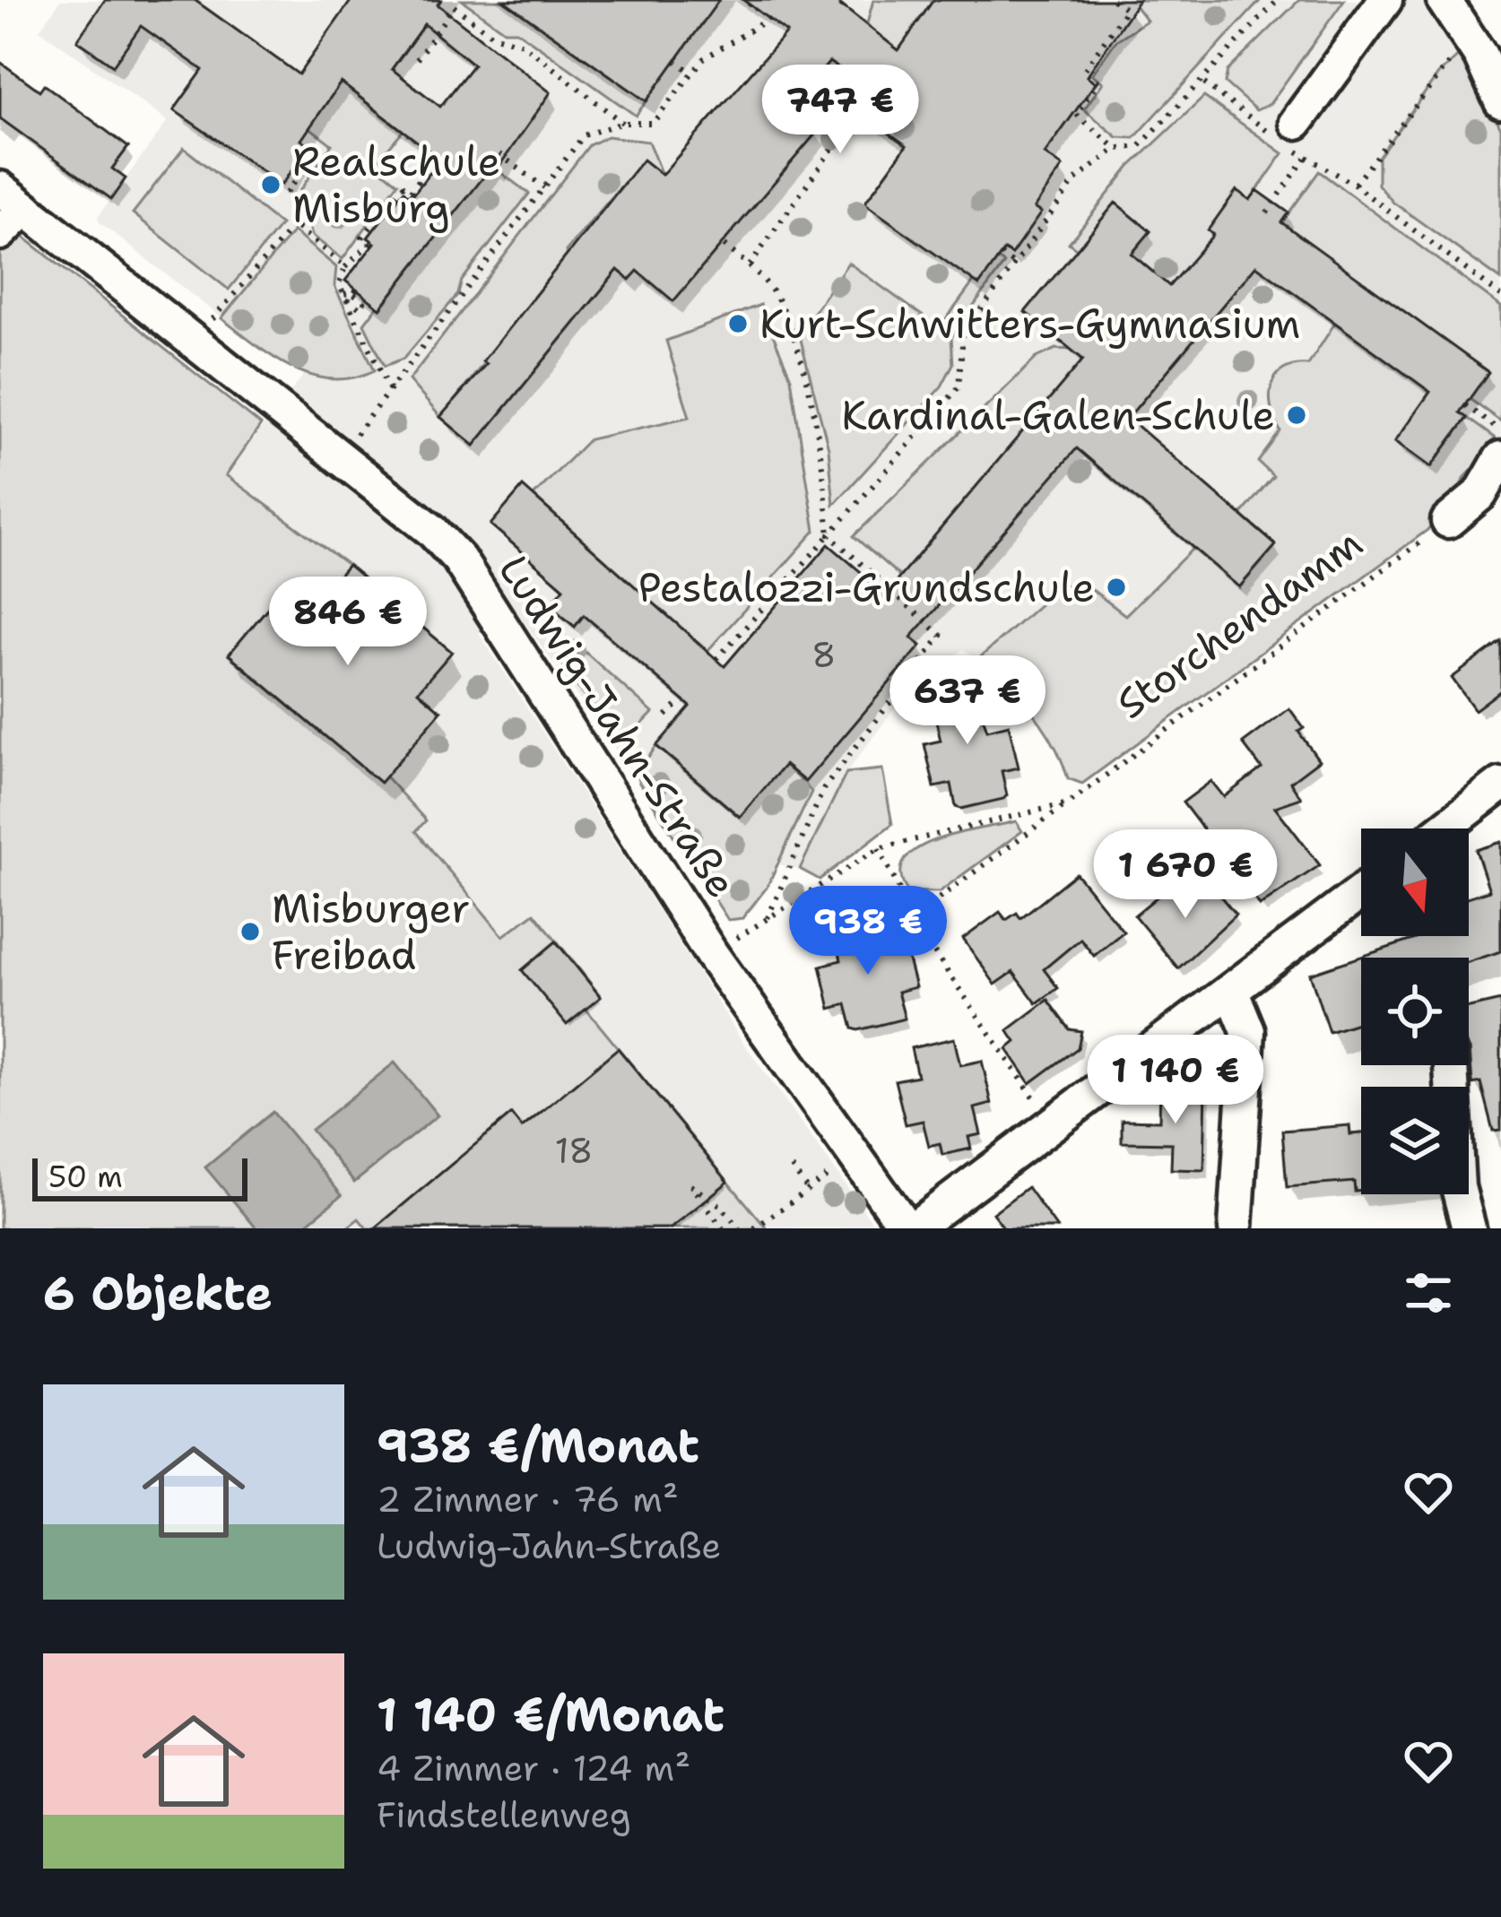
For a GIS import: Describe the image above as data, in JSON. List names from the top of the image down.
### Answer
{
  "streets": {
    "street": ["Ludwig-Jahn-Straße"],
    "path": ["Storchendamm"]
  },
  "crossings": [
    ["Storchendamm", "Ludwig-Jahn-Straße"]
  ],
  "places": [
    "Realschule Misburg",
    "Kurt-Schwitters-Gymnasium",
    "Kardinal-Galen-Schule",
    "Pestalozzi-Grundschule",
    "Misburger Freibad"
  ],
  "house_numbers": ["8", "18"],
  "scale_bar": "50 m",
  "north": "bottom",
  "page": {
    "price": [
      "747 €",
      "846 €",
      "637 €",
      "1 670 €",
      "938 €",
      "1 140 €"
    ],
    "scale": "50 m",
    "heading": "6 Objekte",
    "list": [
      {
        "name": "938 €/Monat",
        "note": "2 Zimmer · 76 m² · Ludwig-Jahn-Straße"
      },
      {
        "name": "1 140 €/Monat",
        "note": "4 Zimmer · 124 m² · Findstellenweg"
      }
    ]
  }
}
